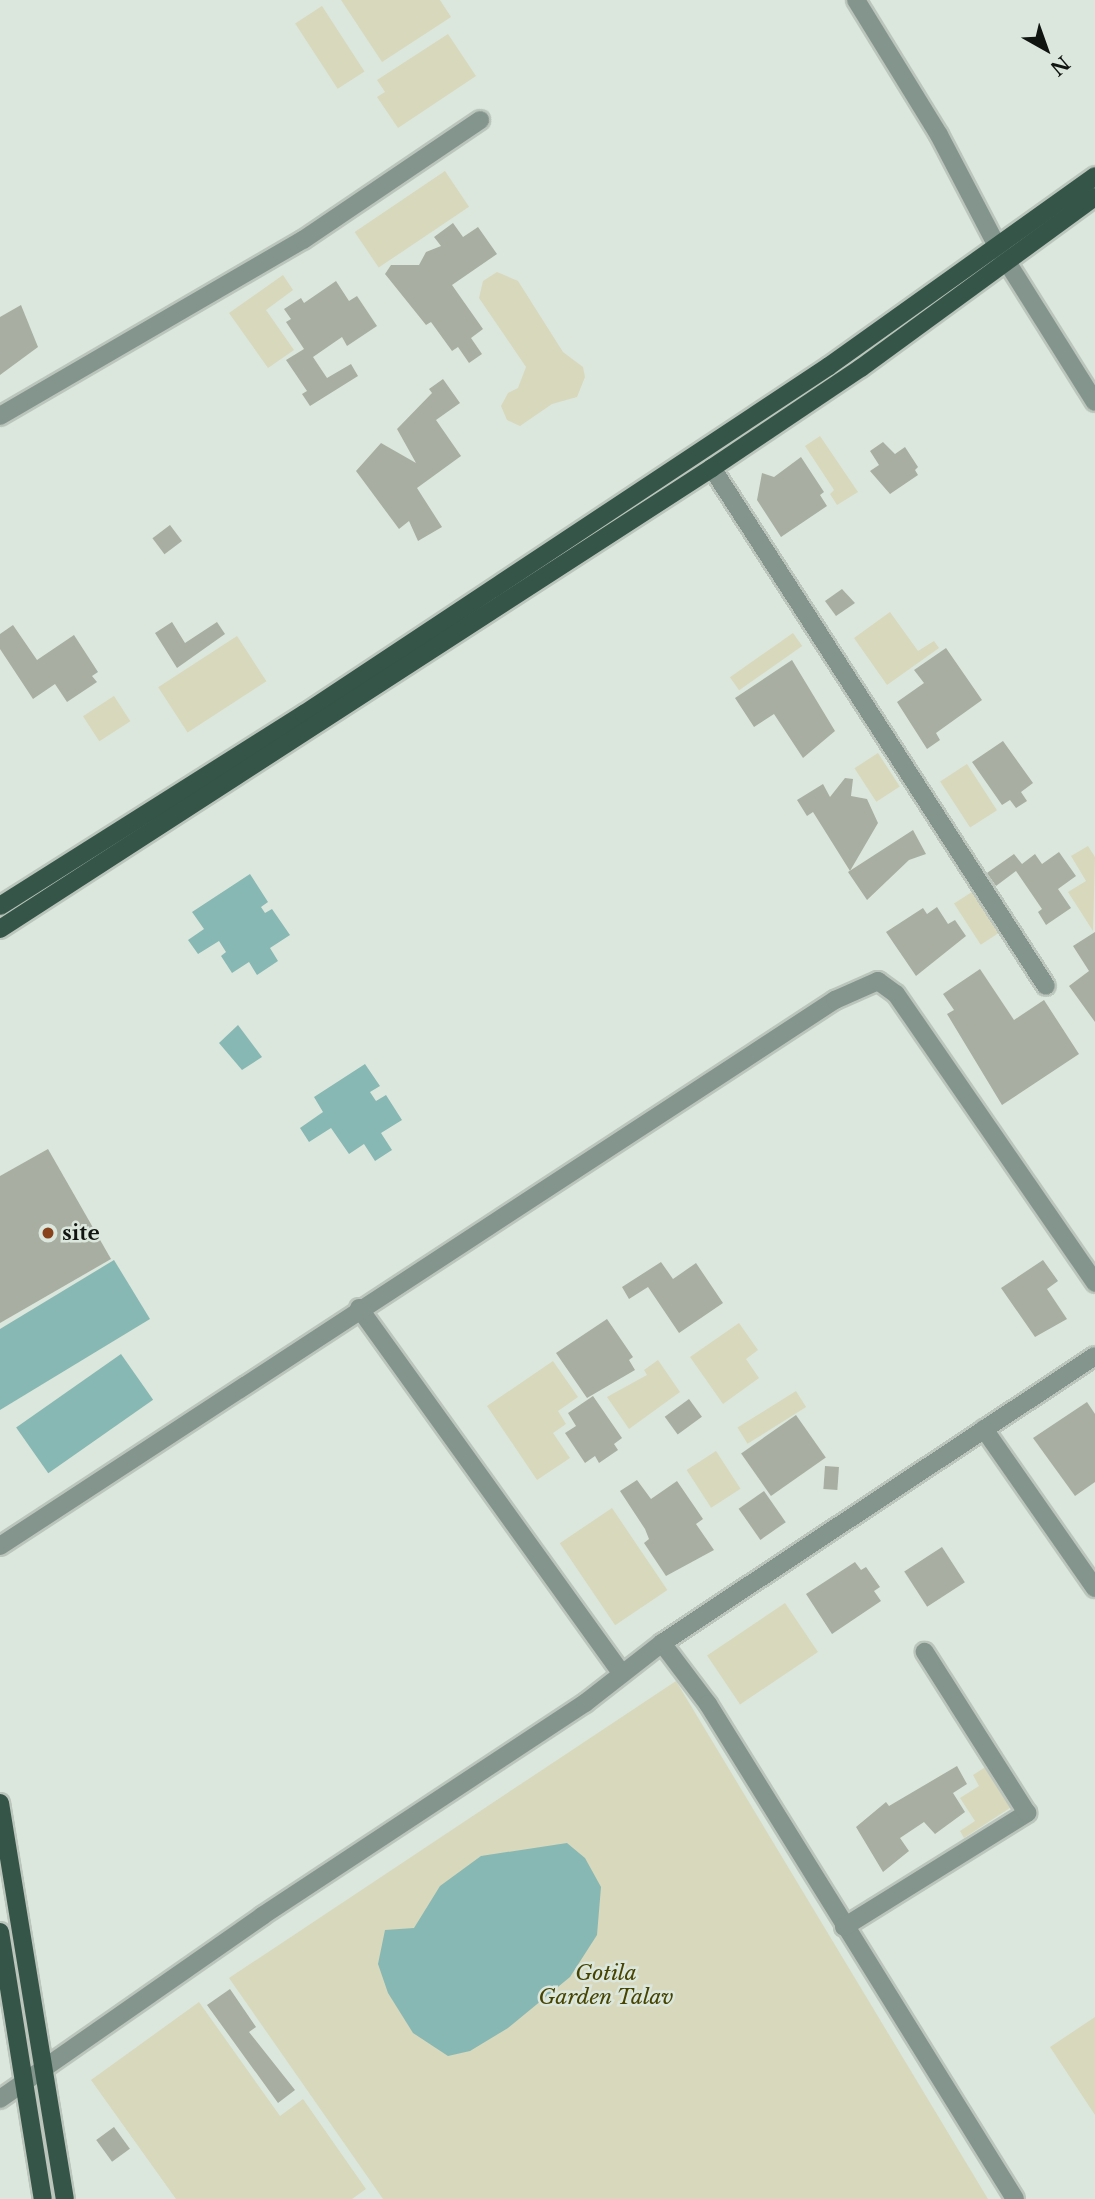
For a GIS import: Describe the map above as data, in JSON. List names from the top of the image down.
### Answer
{
  "parks": ["Gotila Garden Talav"],
  "places": ["site"],
  "north": "bottom right"
}
